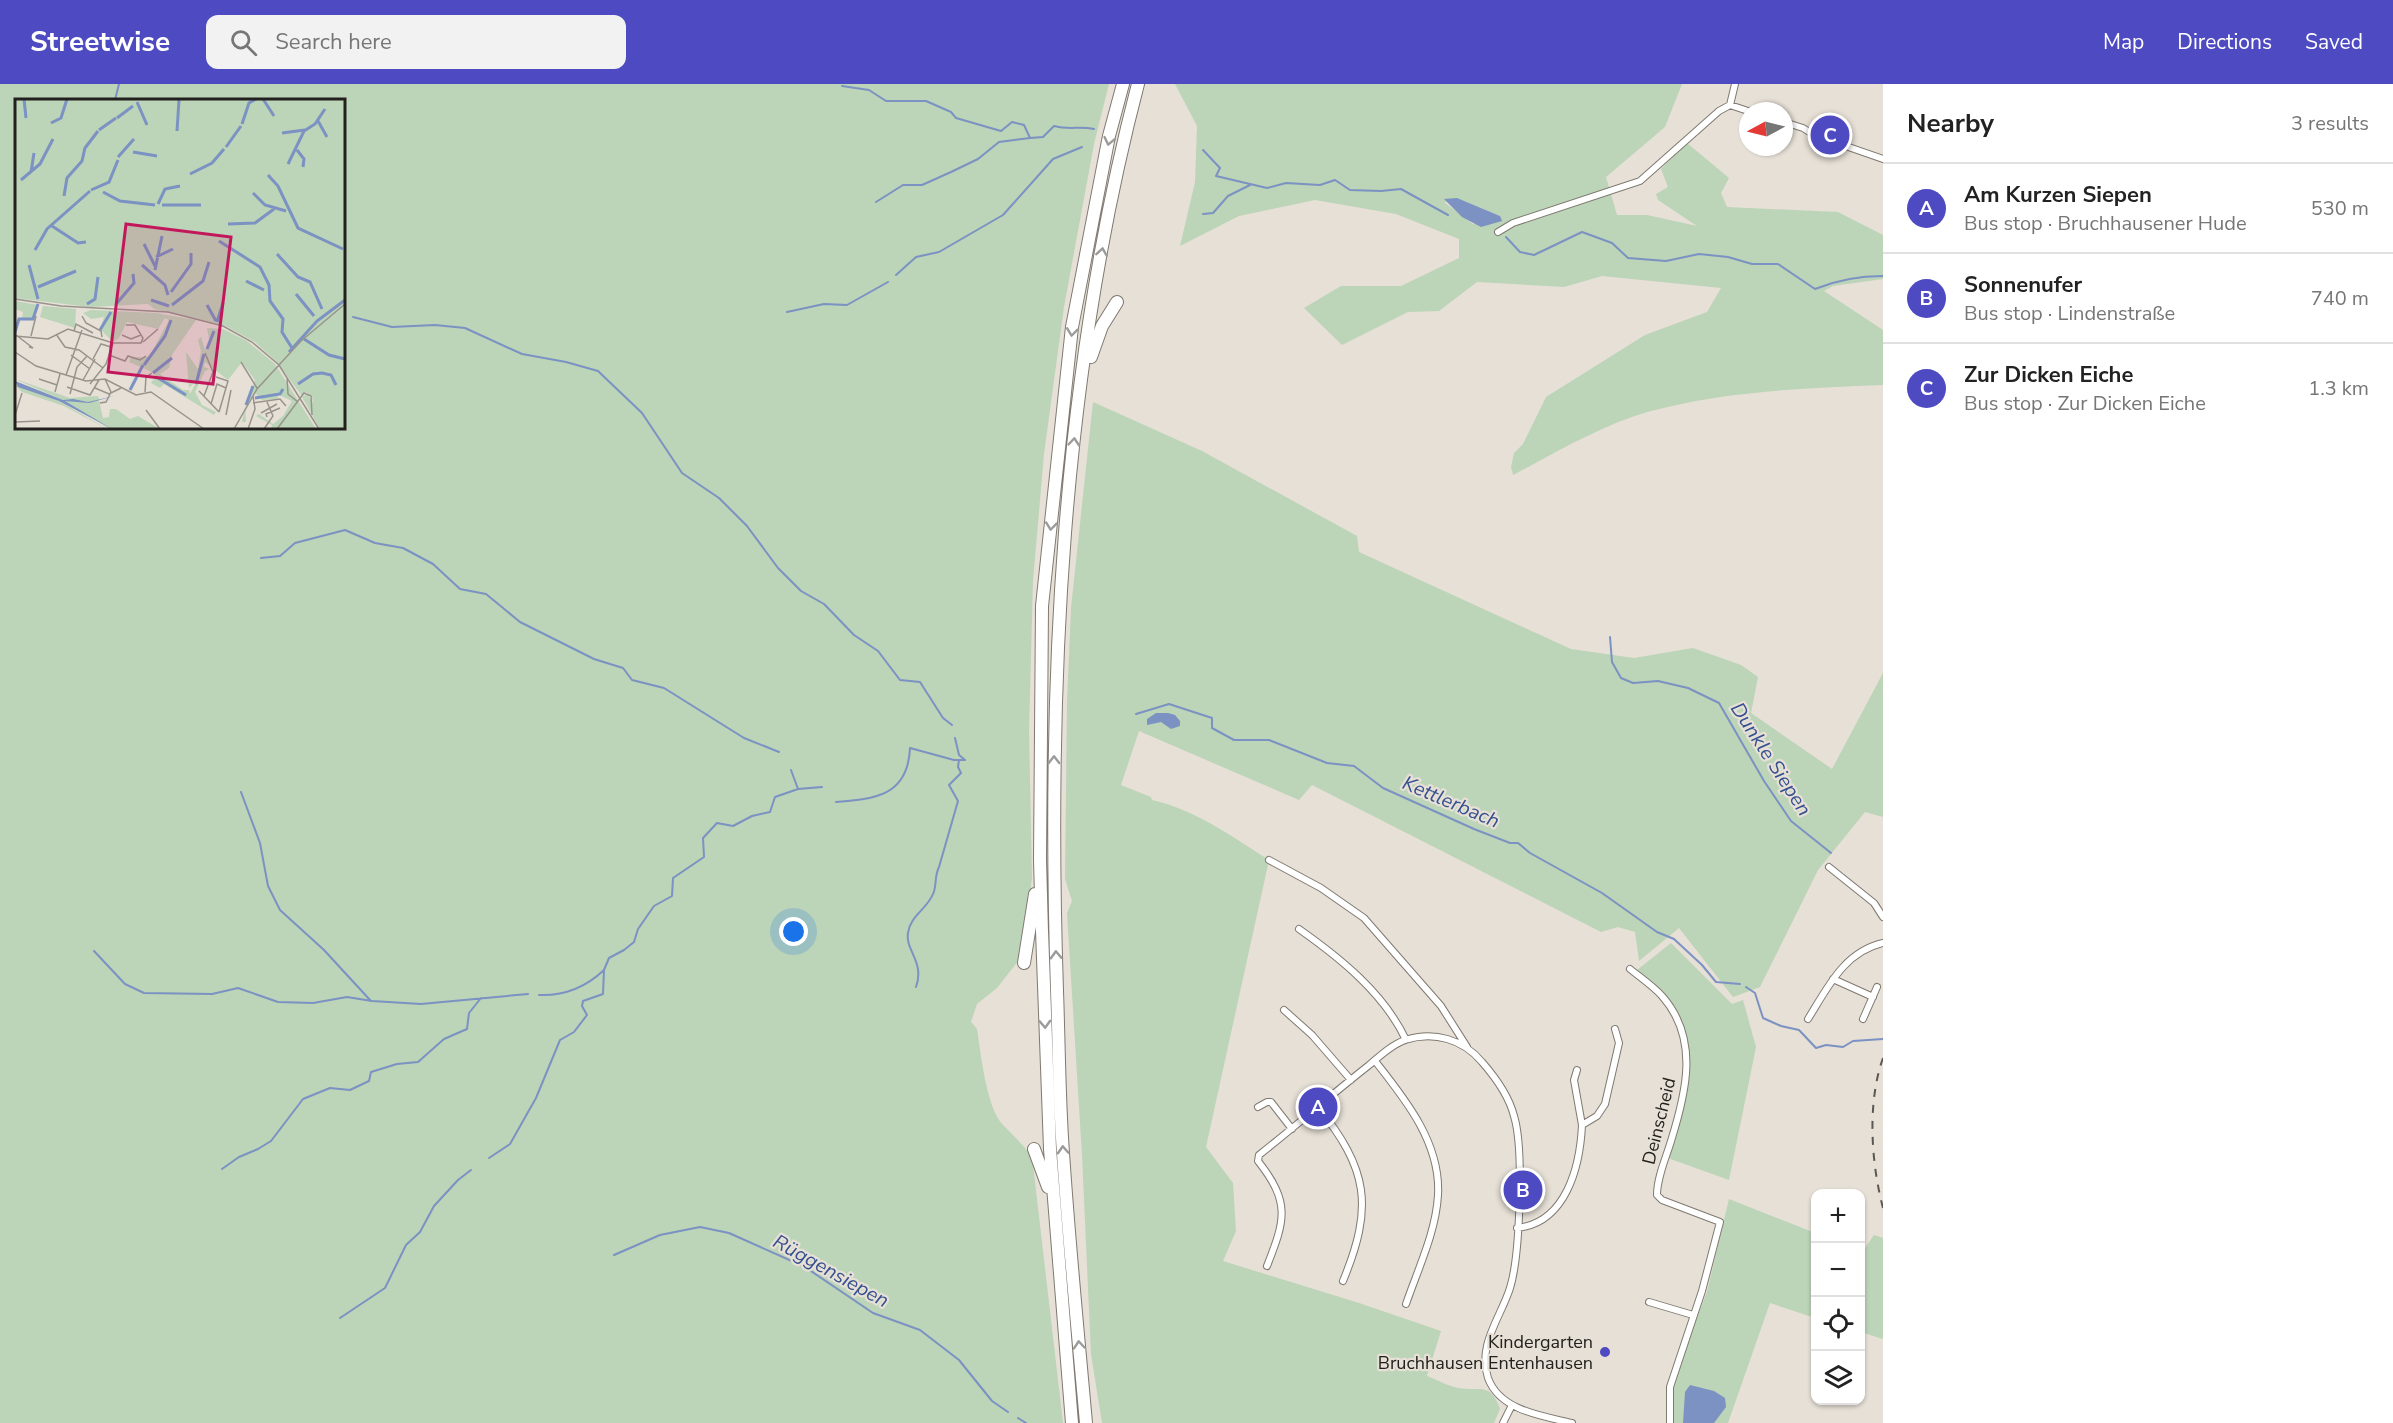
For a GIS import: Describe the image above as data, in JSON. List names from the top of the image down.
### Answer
{
  "streets": {
    "street": ["Deinscheid"]
  },
  "water": ["Dunkle Siepen", "Kettlerbach", "Rüggensiepen"],
  "places": ["Kindergarten Bruchhausen Entenhausen"],
  "north": "left",
  "page": {
    "header": "Streetwise",
    "search": "Search here",
    "nav": ["Map", "Directions", "Saved"],
    "heading": ["Nearby", "3 results"],
    "pins": ["C", "A", "B"],
    "list": [
      {
        "mark": "A",
        "name": "Am Kurzen Siepen",
        "note": "Bus stop · Bruchhausener Hude",
        "value": "530 m"
      },
      {
        "mark": "B",
        "name": "Sonnenufer",
        "note": "Bus stop · Lindenstraße",
        "value": "740 m"
      },
      {
        "mark": "C",
        "name": "Zur Dicken Eiche",
        "note": "Bus stop · Zur Dicken Eiche",
        "value": "1.3 km"
      }
    ],
    "map_buttons": ["+", "−"]
  }
}
